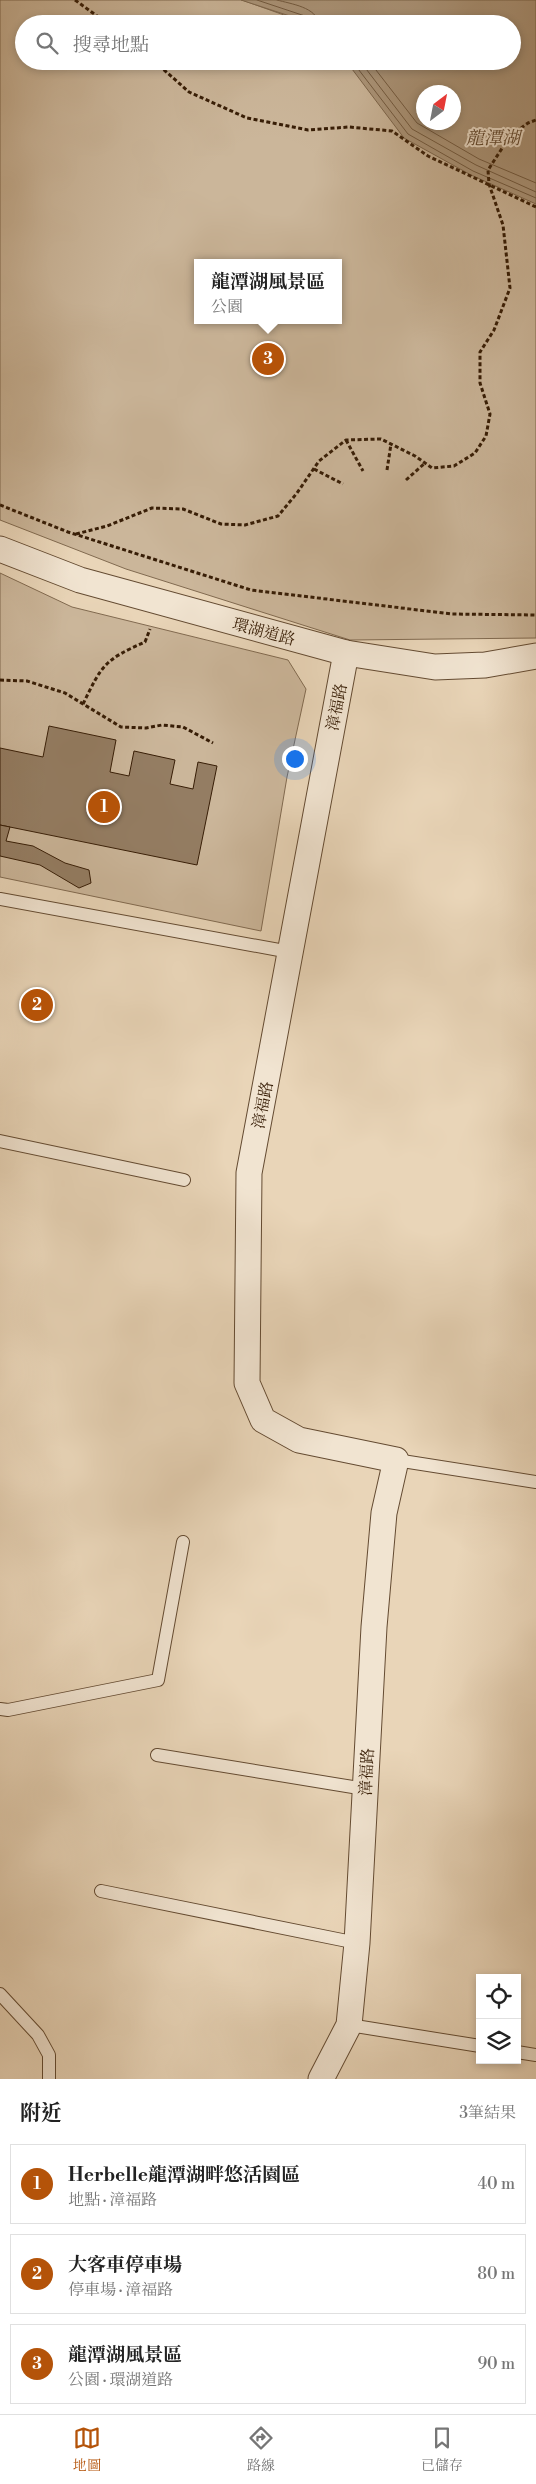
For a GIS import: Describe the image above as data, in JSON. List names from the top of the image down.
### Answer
{
  "streets": {
    "street": ["環湖道路", "漳福路"]
  },
  "crossings": [
    ["環湖道路", "漳福路"]
  ],
  "water": ["龍潭湖"],
  "north": "top right",
  "page": {
    "search": "搜尋地點",
    "popup": ["龍潭湖風景區", "公園"],
    "pins": ["3", "1", "2"],
    "heading": ["附近", "3筆結果"],
    "list": [
      {
        "mark": "1",
        "name": "Herbelle龍潭湖畔悠活園區",
        "note": "地點 · 漳福路",
        "value": "40 m"
      },
      {
        "mark": "2",
        "name": "大客車停車場",
        "note": "停車場 · 漳福路",
        "value": "80 m"
      },
      {
        "mark": "3",
        "name": "龍潭湖風景區",
        "note": "公園 · 環湖道路",
        "value": "90 m"
      }
    ],
    "nav": ["地圖", "路線", "已儲存"]
  }
}
